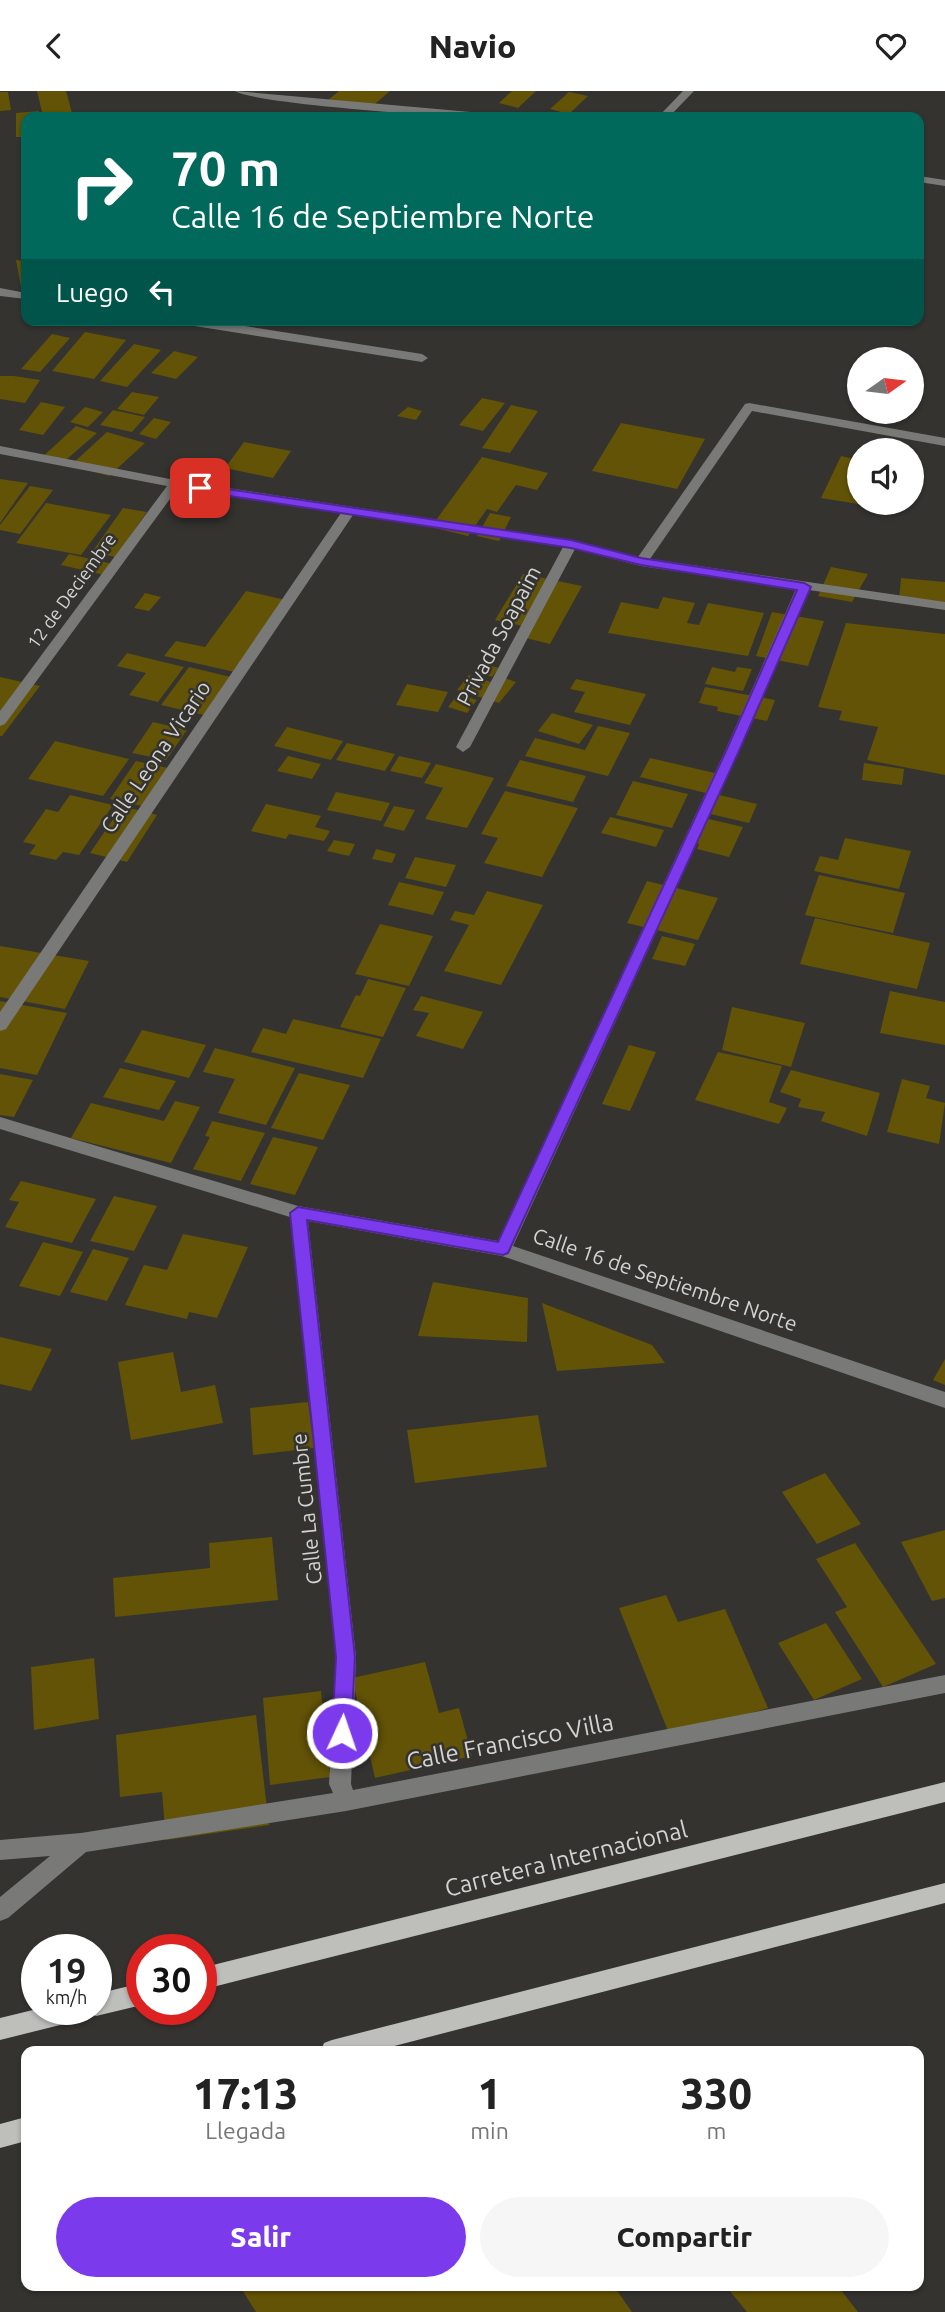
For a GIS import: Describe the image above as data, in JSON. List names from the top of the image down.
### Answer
{
  "streets": {
    "main road": ["Carretera Internacional"],
    "street": [
      "12 de Deciembre",
      "Privada Soapaim",
      "Calle Leona Vicario",
      "Calle 16 de Septiembre Norte",
      "Calle La Cumbre",
      "Calle Francisco Villa"
    ]
  },
  "crossings": [
    ["Calle 16 de Septiembre Norte", "Calle La Cumbre"],
    ["Calle La Cumbre", "Calle Francisco Villa"]
  ],
  "north": "right",
  "page": {
    "header": "Navio",
    "turn": ["70 m", "Calle 16 de Septiembre Norte"],
    "then": "Luego",
    "speed": "19 km/h",
    "limit": "30",
    "eta": [
      "17:13",
      "Llegada",
      "1",
      "min",
      "330",
      "m"
    ],
    "buttons": ["Salir", "Compartir"]
  }
}
